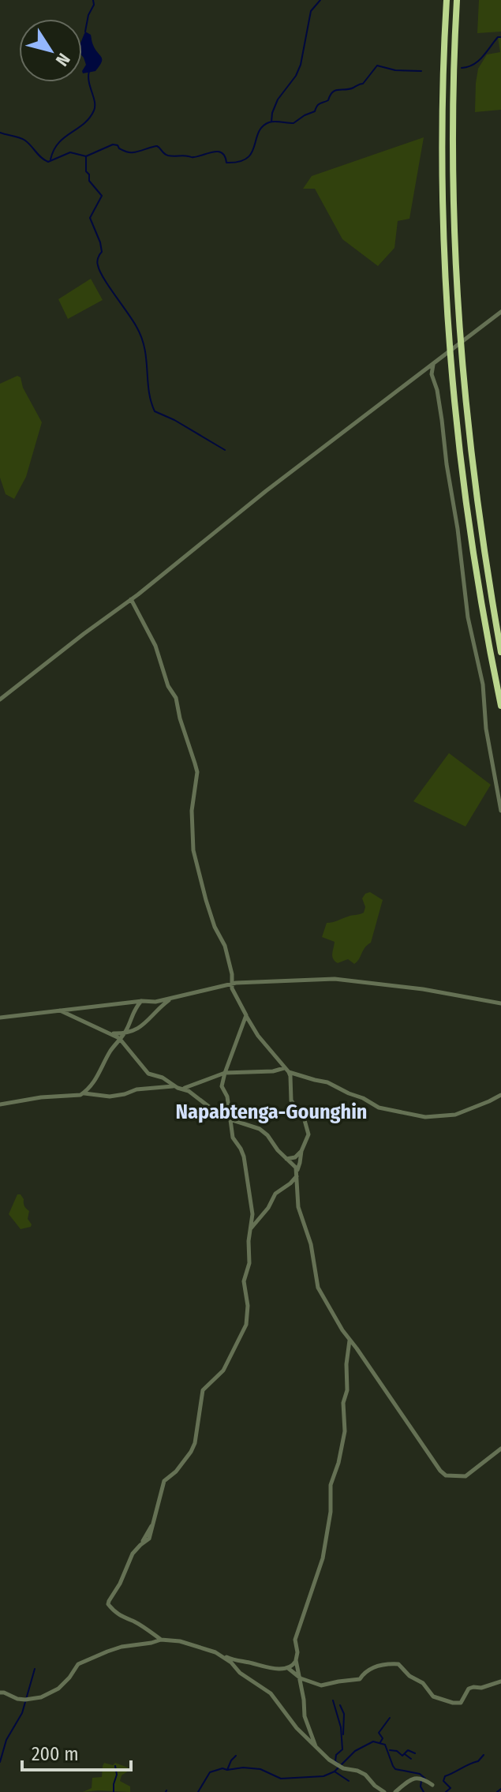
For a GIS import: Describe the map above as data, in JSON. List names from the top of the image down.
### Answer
{
  "districts": ["Napabtenga-Gounghin"],
  "scale_bar": "200 m",
  "north": "bottom right"
}
